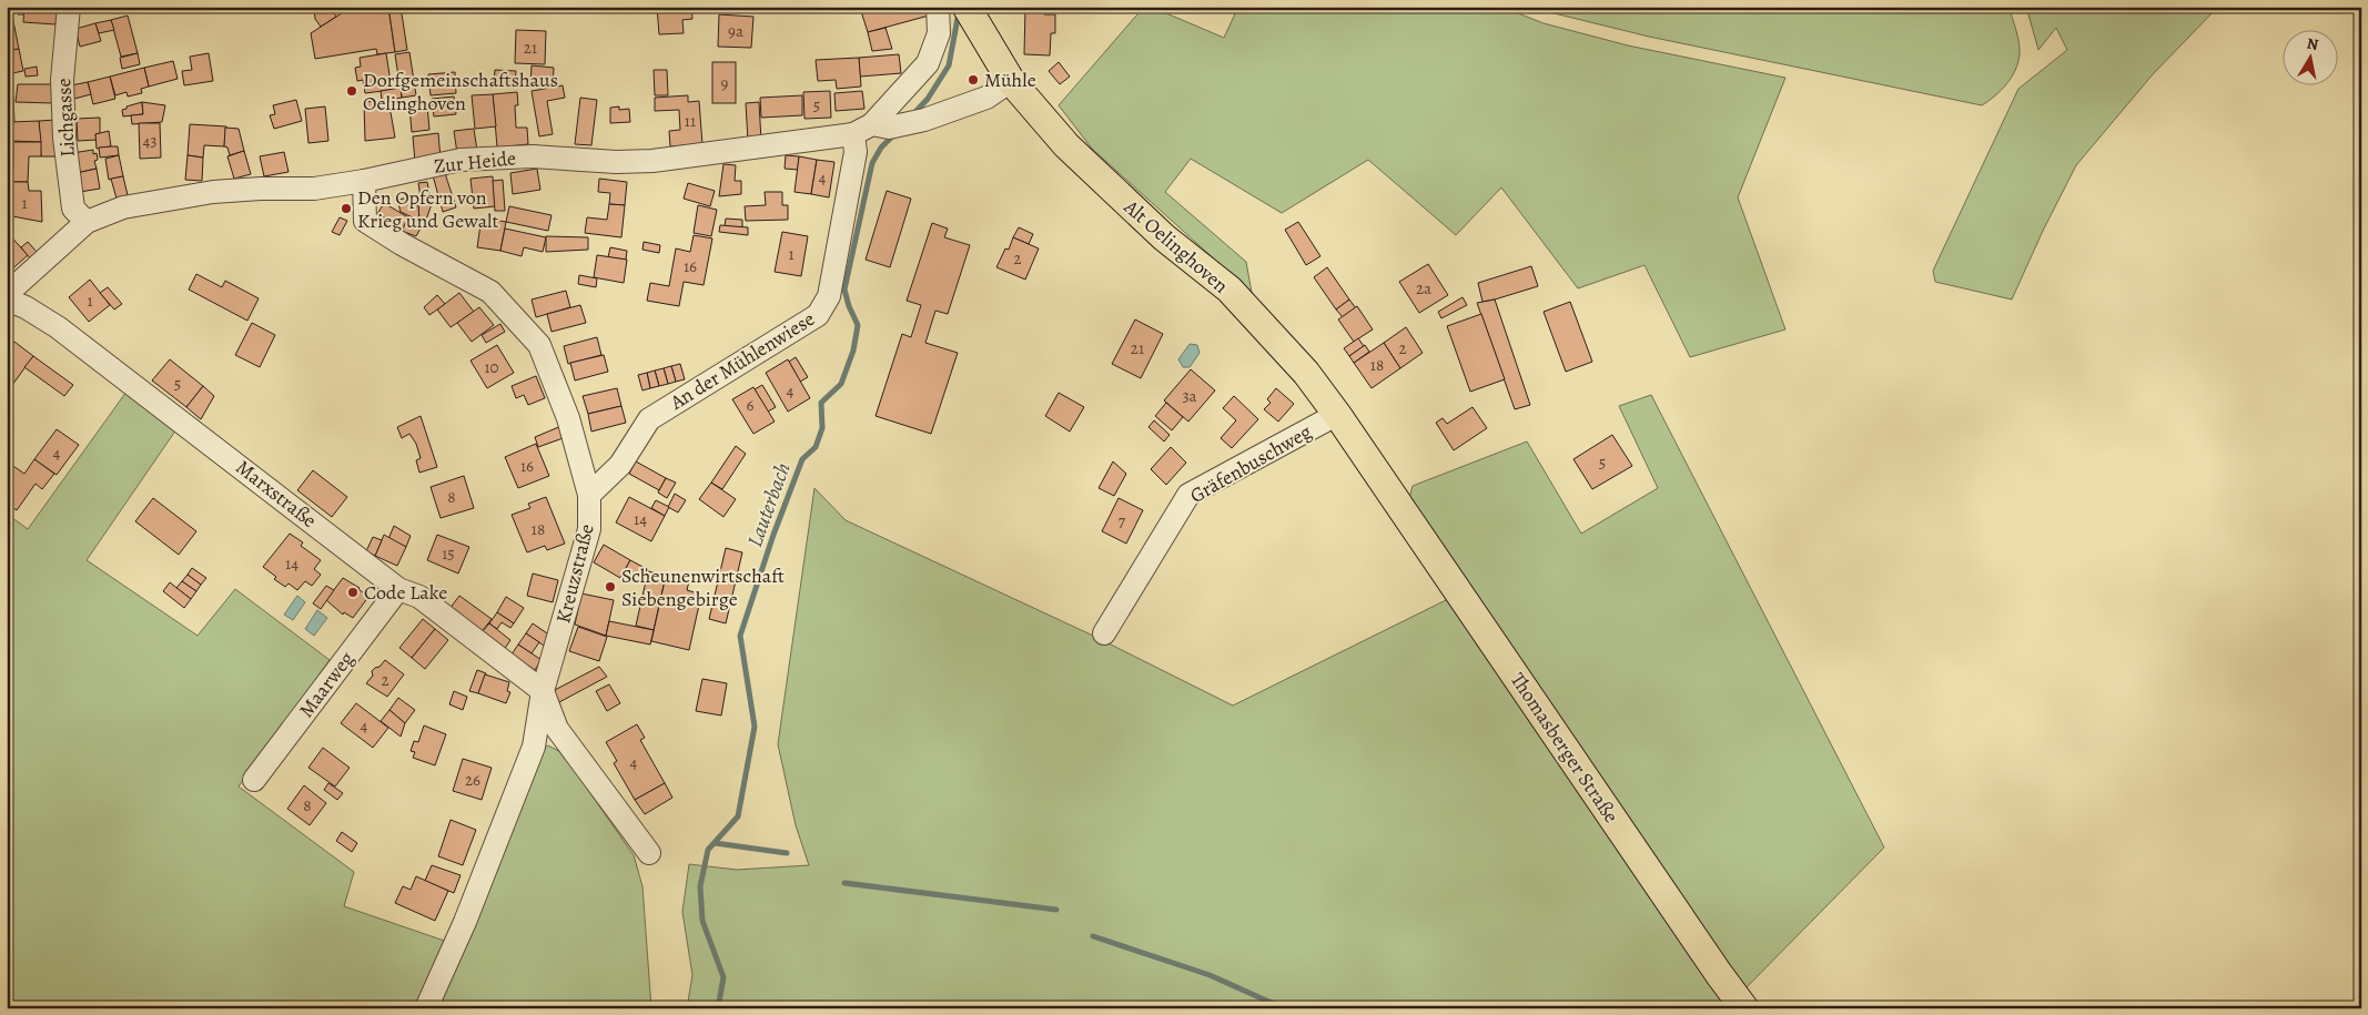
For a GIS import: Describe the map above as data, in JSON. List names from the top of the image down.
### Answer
{
  "streets": {
    "main road": ["Alt Oelinghoven", "Thomasberger Straße"],
    "street": [
      "Lichgasse",
      "Zur Heide",
      "An der Mühlenwiese",
      "Gräfenbuschweg",
      "Marxstraße",
      "Kreuzstraße",
      "Maarweg"
    ]
  },
  "crossings": [
    ["Lichgasse", "Zur Heide"],
    ["Zur Heide", "Alt Oelinghoven"],
    ["Zur Heide", "An der Mühlenwiese"],
    ["Zur Heide", "Kreuzstraße"],
    ["Alt Oelinghoven", "Gräfenbuschweg"],
    ["Alt Oelinghoven", "Thomasberger Straße"],
    ["An der Mühlenwiese", "Kreuzstraße"],
    ["Marxstraße", "Kreuzstraße"],
    ["Marxstraße", "Maarweg"]
  ],
  "water": ["Lauterbach"],
  "places": [
    "Mühle",
    "Dorfgemeinschaftshaus Oelinghoven",
    "Den Opfern von Krieg und Gewalt",
    "Scheunenwirtschaft Siebengebirge",
    "Code Lake"
  ],
  "house_numbers": [
    "9a",
    "21",
    "9",
    "5",
    "11",
    "43",
    "4",
    "1",
    "1",
    "2",
    "16",
    "2a",
    "1",
    "21",
    "2",
    "18",
    "10",
    "5",
    "4",
    "3a",
    "6",
    "4",
    "5",
    "16",
    "8",
    "14",
    "7",
    "18",
    "15",
    "14",
    "2",
    "4",
    "4",
    "26",
    "8"
  ],
  "north": "top"
}
